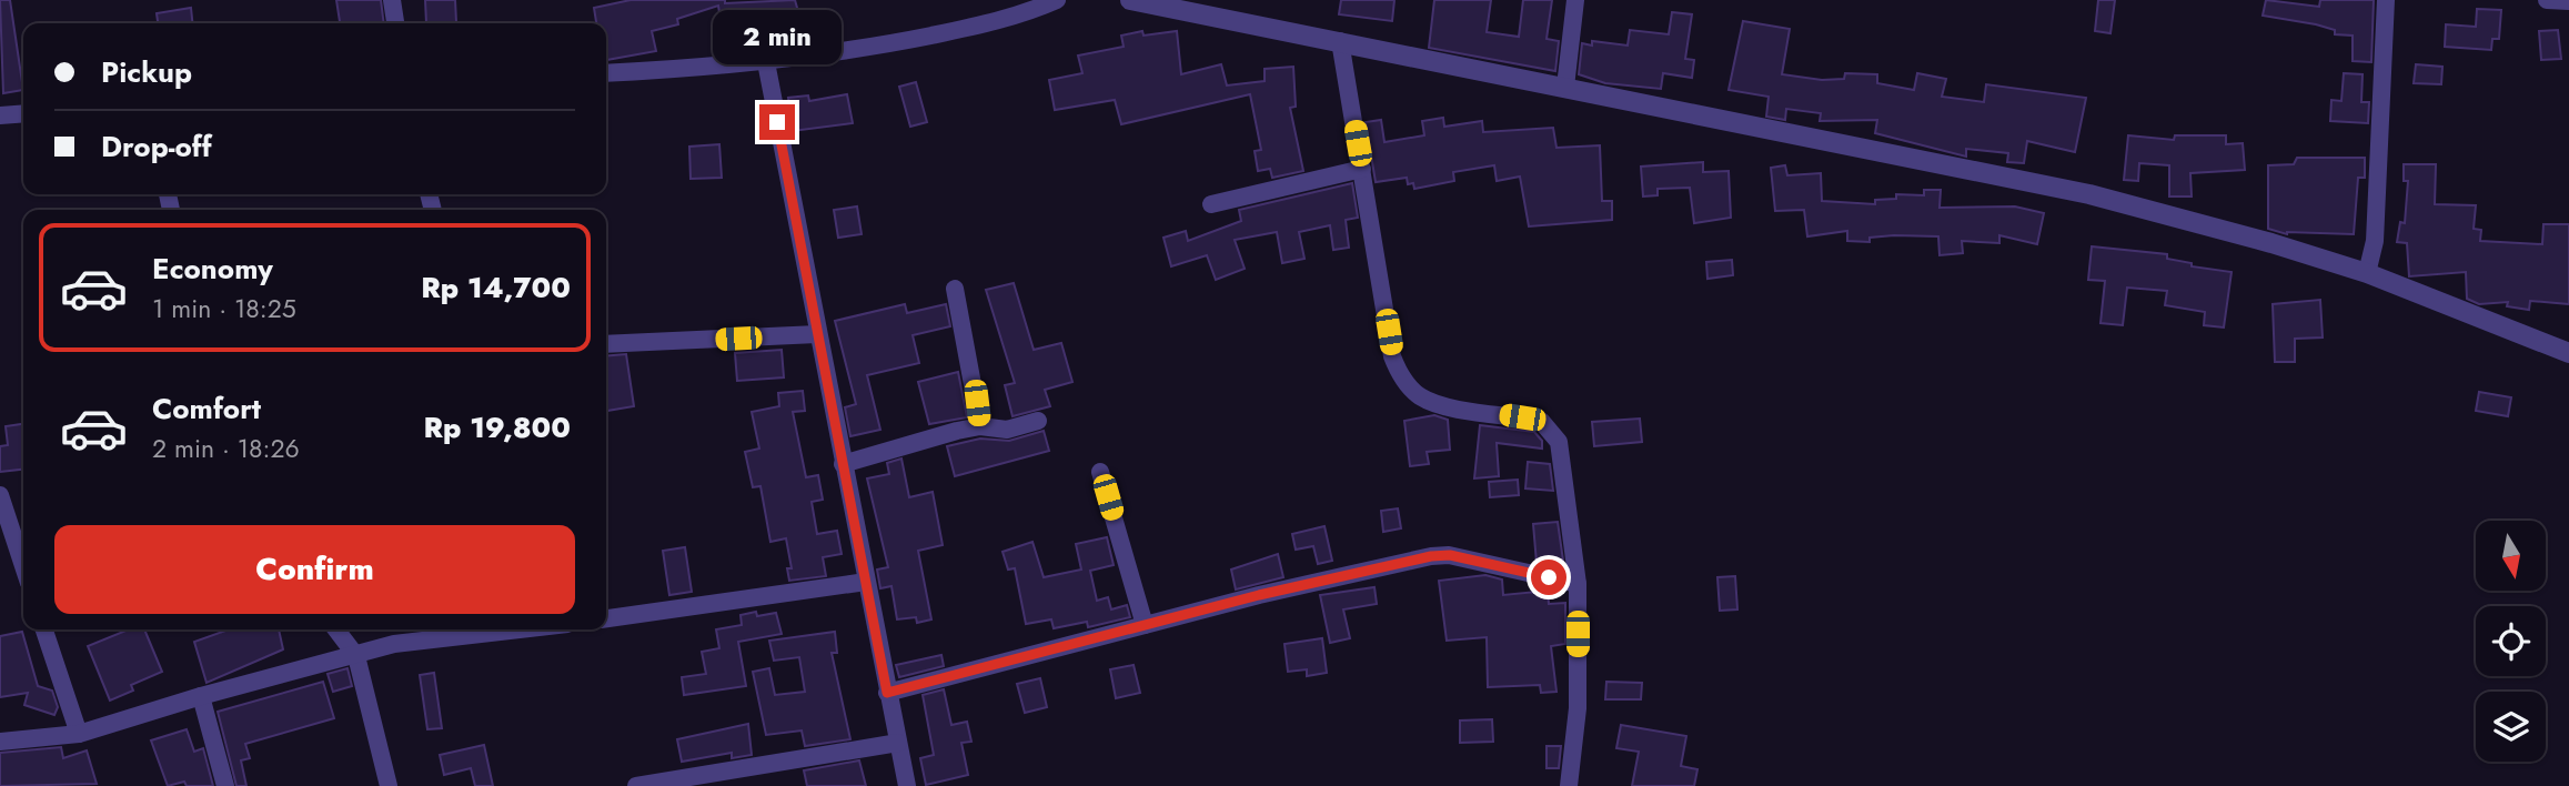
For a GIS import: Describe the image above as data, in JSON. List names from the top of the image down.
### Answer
{
  "north": "bottom",
  "page": {
    "bubble": "2 min",
    "banner": ["Pickup", "Drop-off"],
    "list": [
      {
        "name": "Economy",
        "note": "1 min · 18:25",
        "value": "Rp 14,700"
      },
      {
        "name": "Comfort",
        "note": "2 min · 18:26",
        "value": "Rp 19,800"
      }
    ],
    "buttons": "Confirm"
  }
}
